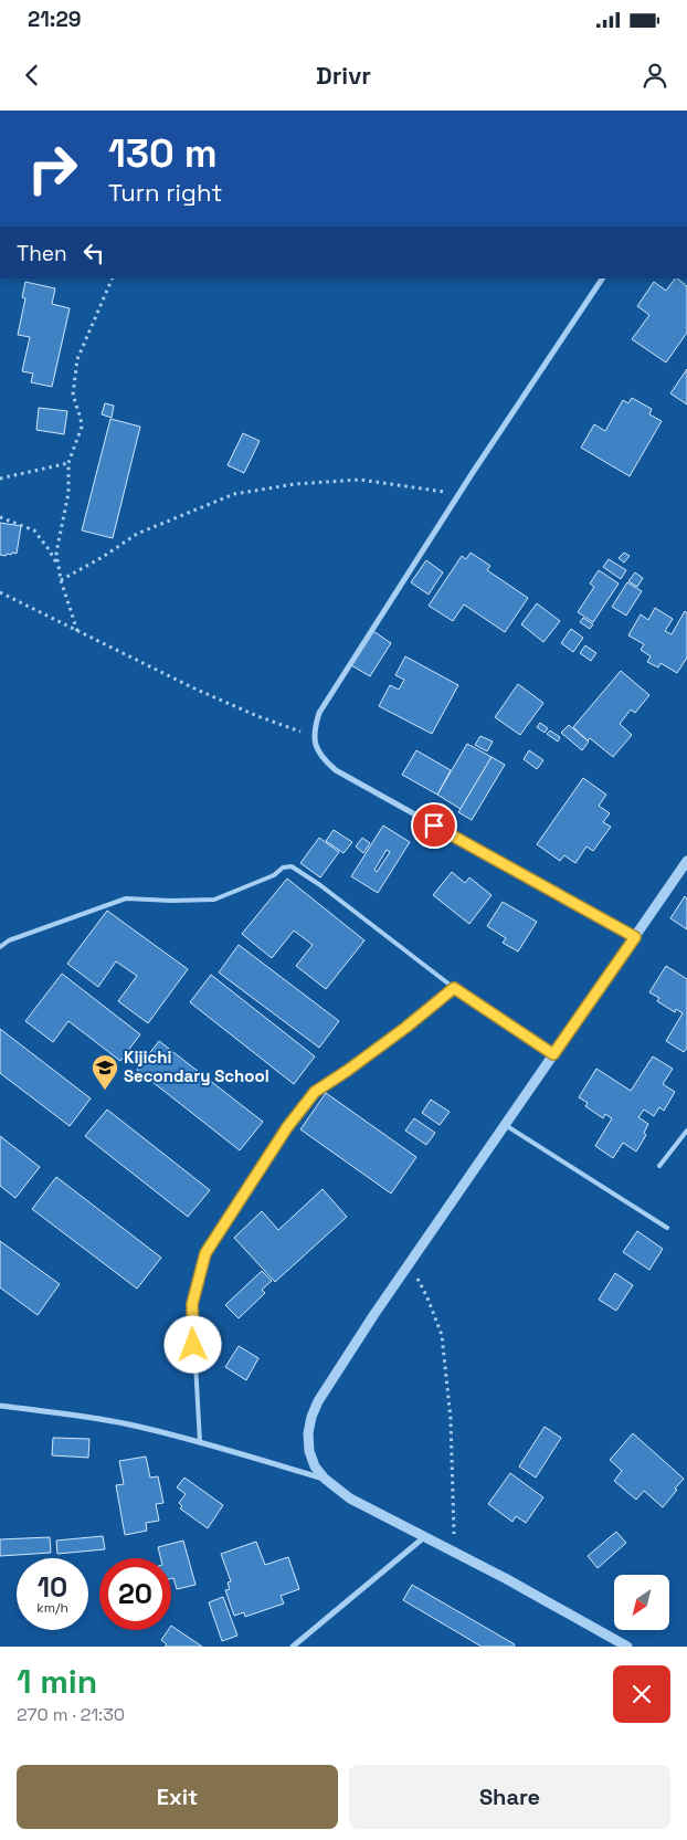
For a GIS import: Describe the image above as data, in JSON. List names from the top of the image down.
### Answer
{
  "places": {
    "school or university": ["Kijichi Secondary School"]
  },
  "north": "bottom left",
  "page": {
    "status": "21:29",
    "header": "Drivr",
    "turn": ["130 m", "Turn right"],
    "then": "Then",
    "speed": "10 km/h",
    "limit": "20",
    "heading": ["1 min", "270 m · 21:30"],
    "buttons": ["Exit", "Share"]
  }
}
